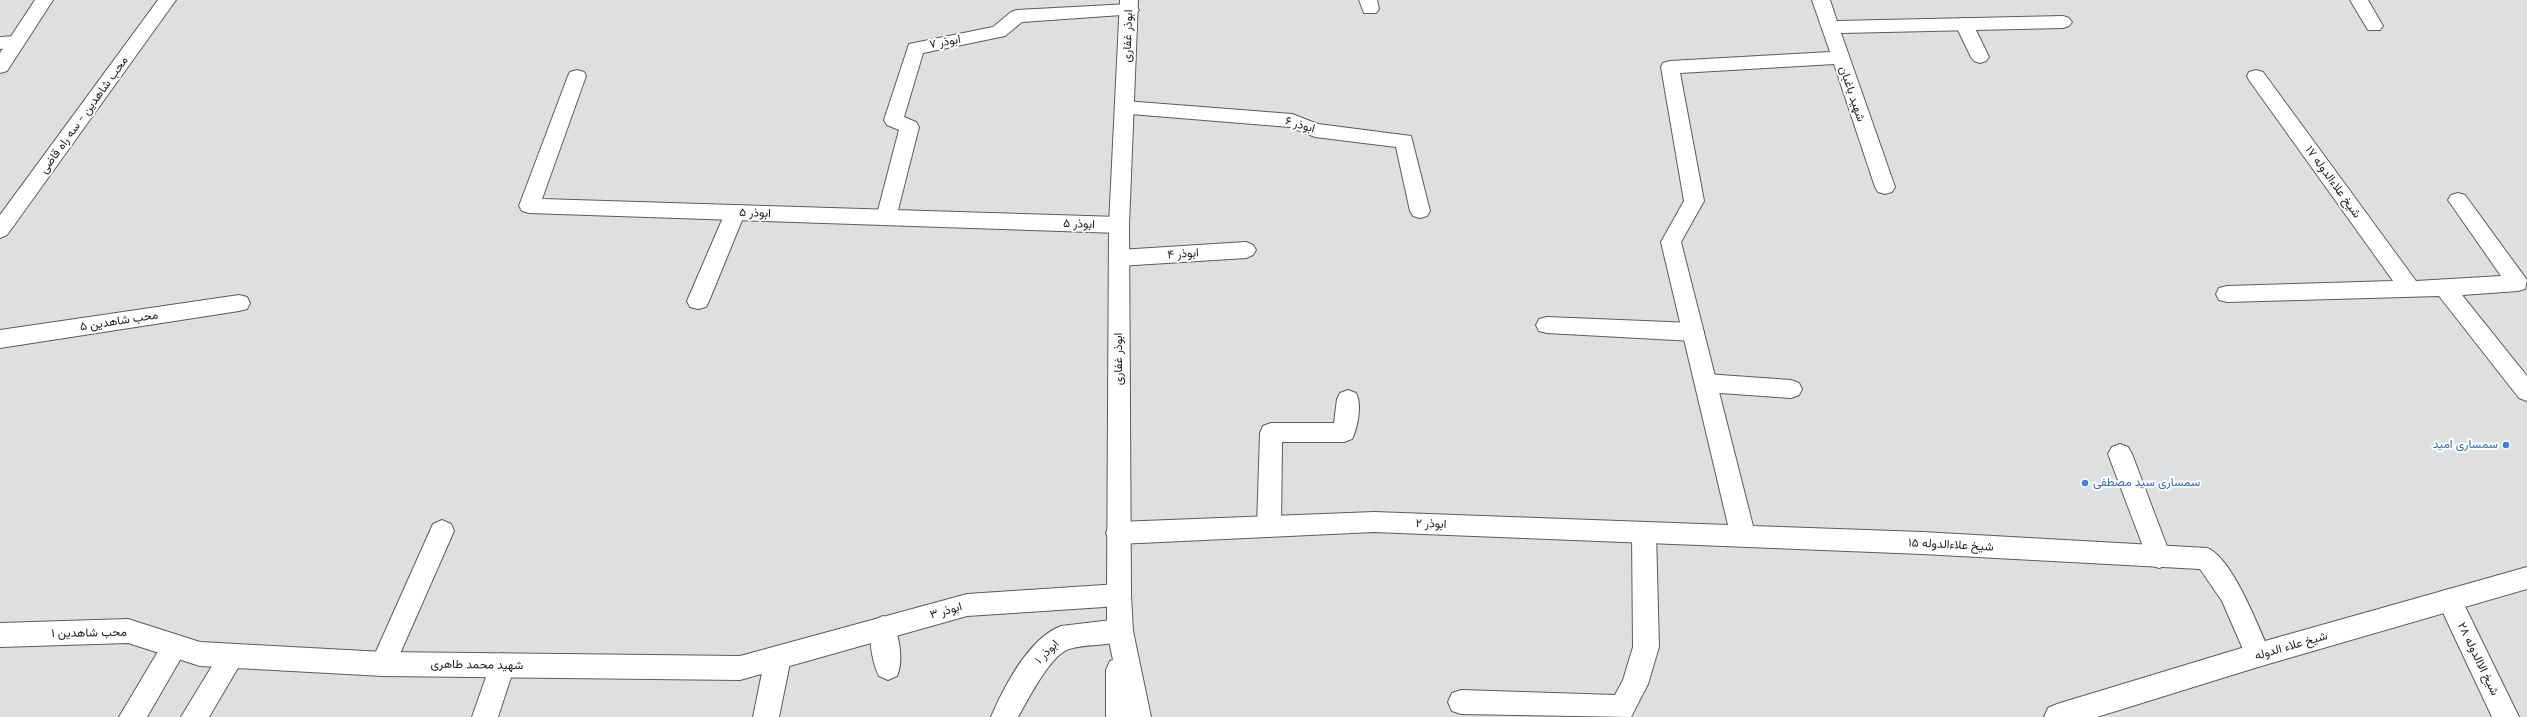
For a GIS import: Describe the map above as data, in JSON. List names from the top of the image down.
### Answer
{
  "streets": {
    "street": [
      "ابوذر غفاری",
      "ابوذر ۷",
      "شهید باغبان",
      "محب شاهدین - سه راه قاضی",
      "ابوذر ۶",
      "شیخ علاءالدوله ۱۷",
      "ابوذر ۵",
      "ابوذر ۴",
      "محب شاهدین ۵",
      "ابوذر ۲",
      "شیخ علاءالدوله ۱۵",
      "ابوذر ۳",
      "محب شاهدین ۱",
      "شیخ علاء الدوله",
      "ابوذر ۱",
      "شیخ الاالدوله ۲۸",
      "شهید محمد طاهری"
    ]
  },
  "crossings": [
    ["ابوذر غفاری", "ابوذر ۷"],
    ["ابوذر غفاری", "ابوذر ۶"],
    ["ابوذر غفاری", "ابوذر ۵"],
    ["ابوذر غفاری", "ابوذر ۴"],
    ["ابوذر غفاری", "ابوذر ۲"],
    ["ابوذر غفاری", "ابوذر ۳"],
    ["ابوذر غفاری", "ابوذر ۱"],
    ["ابوذر ۷", "ابوذر ۵"],
    ["ابوذر ۲", "شیخ علاءالدوله ۱۵"],
    ["شیخ علاءالدوله ۱۵", "شیخ علاء الدوله"],
    ["ابوذر ۳", "شهید محمد طاهری"],
    ["محب شاهدین ۱", "شهید محمد طاهری"],
    ["شیخ علاء الدوله", "شیخ الاالدوله ۲۸"]
  ],
  "places": ["سمساری امید", "سمساری سید مصطفی"]
}
